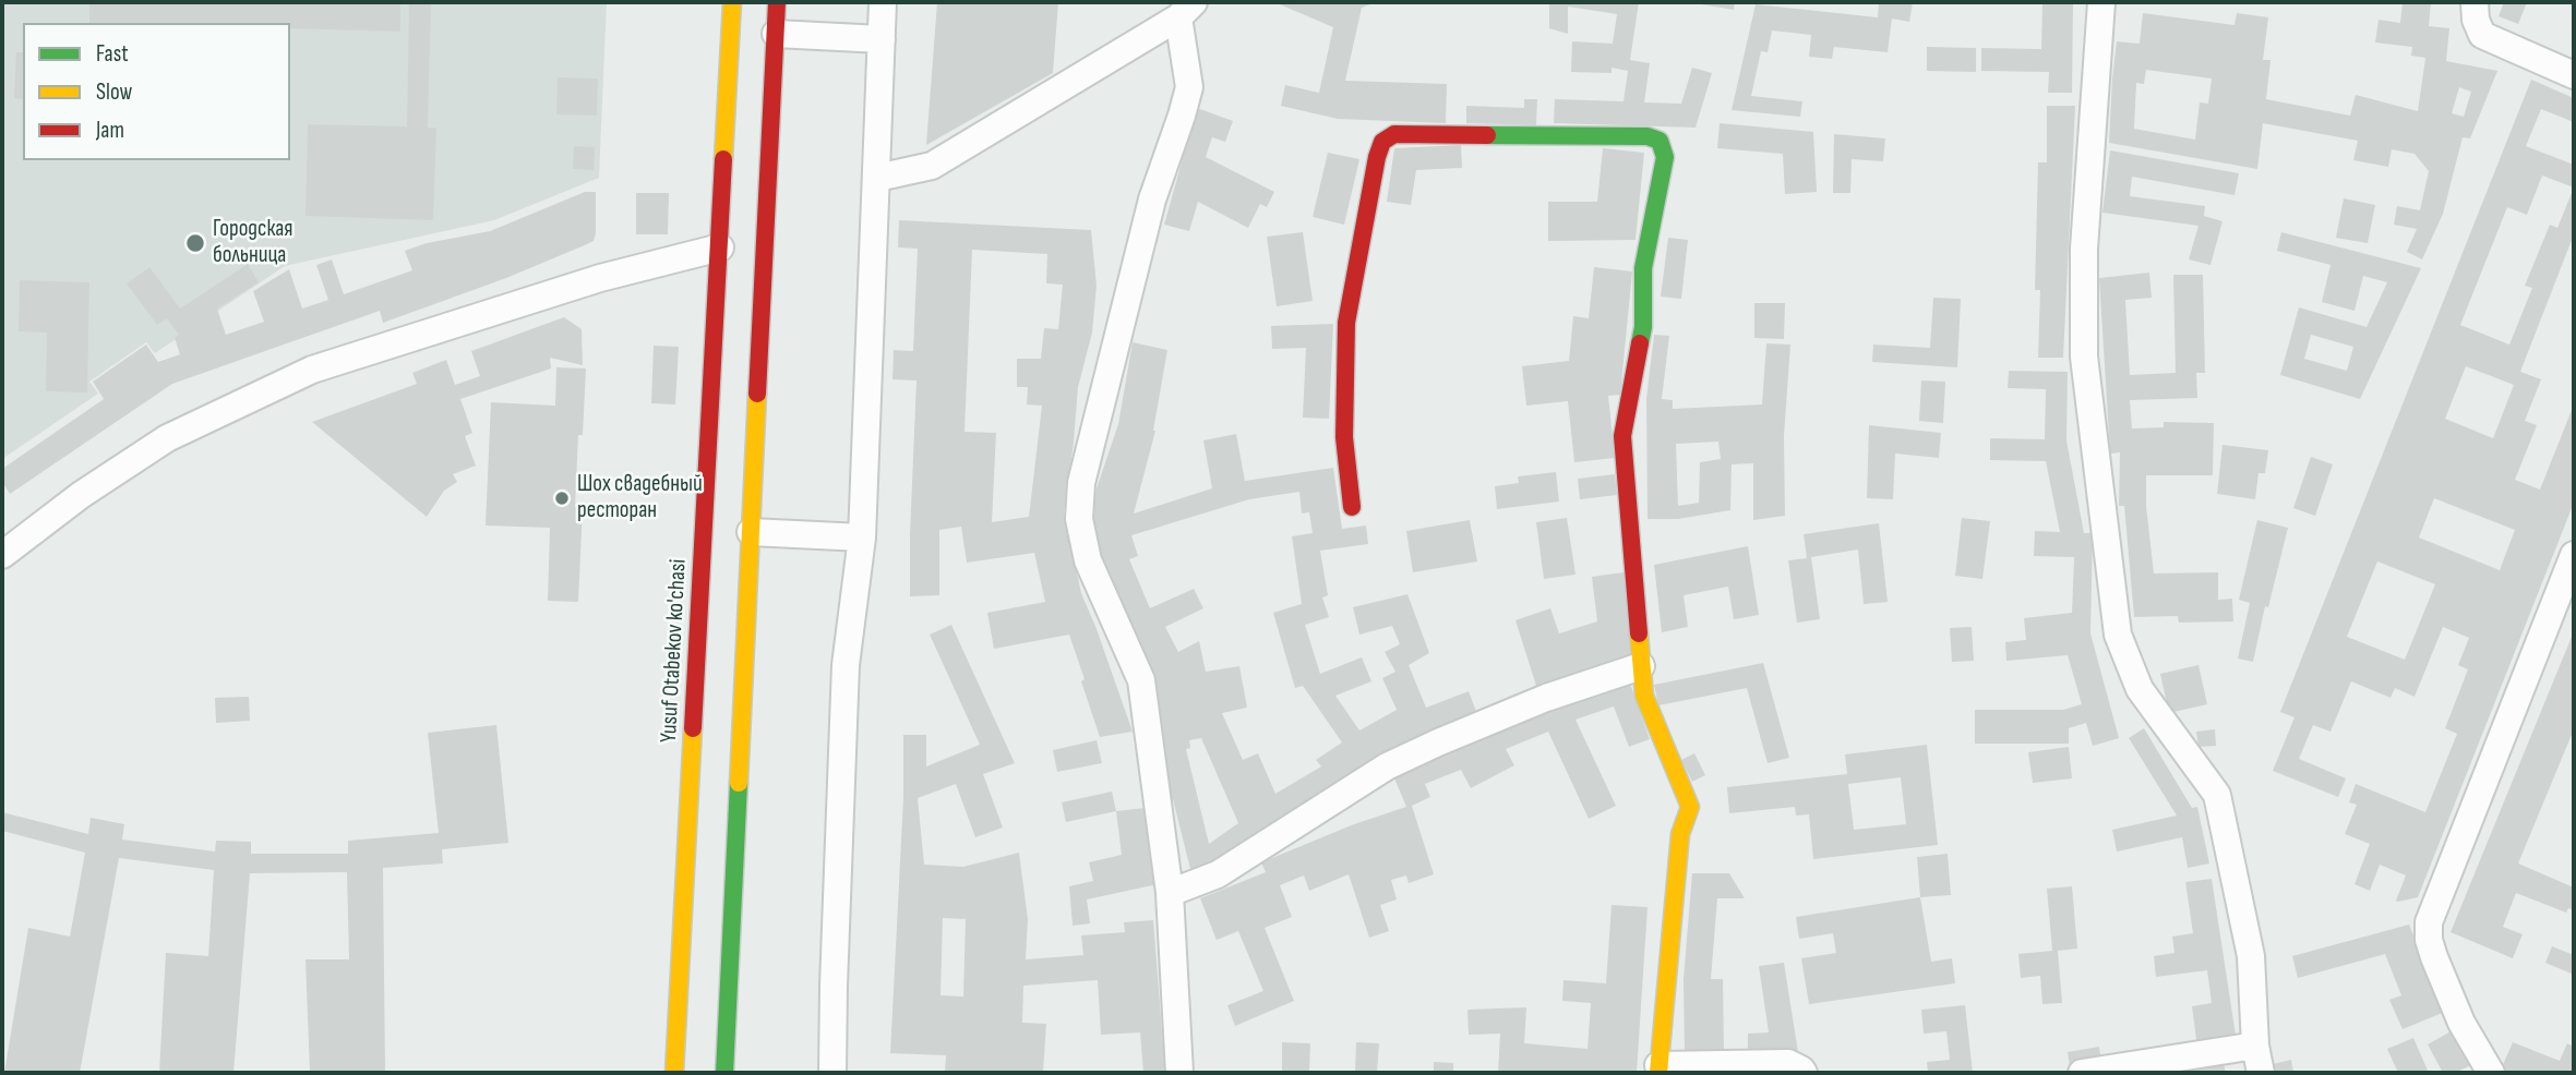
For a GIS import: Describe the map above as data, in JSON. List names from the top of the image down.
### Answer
{
  "streets": {
    "main road": ["Yusuf Otabekov ko'chasi"]
  },
  "places": ["Городская больница", "Шох свадебный ресторан"],
  "legend": ["Fast", "Slow", "Jam"]
}
